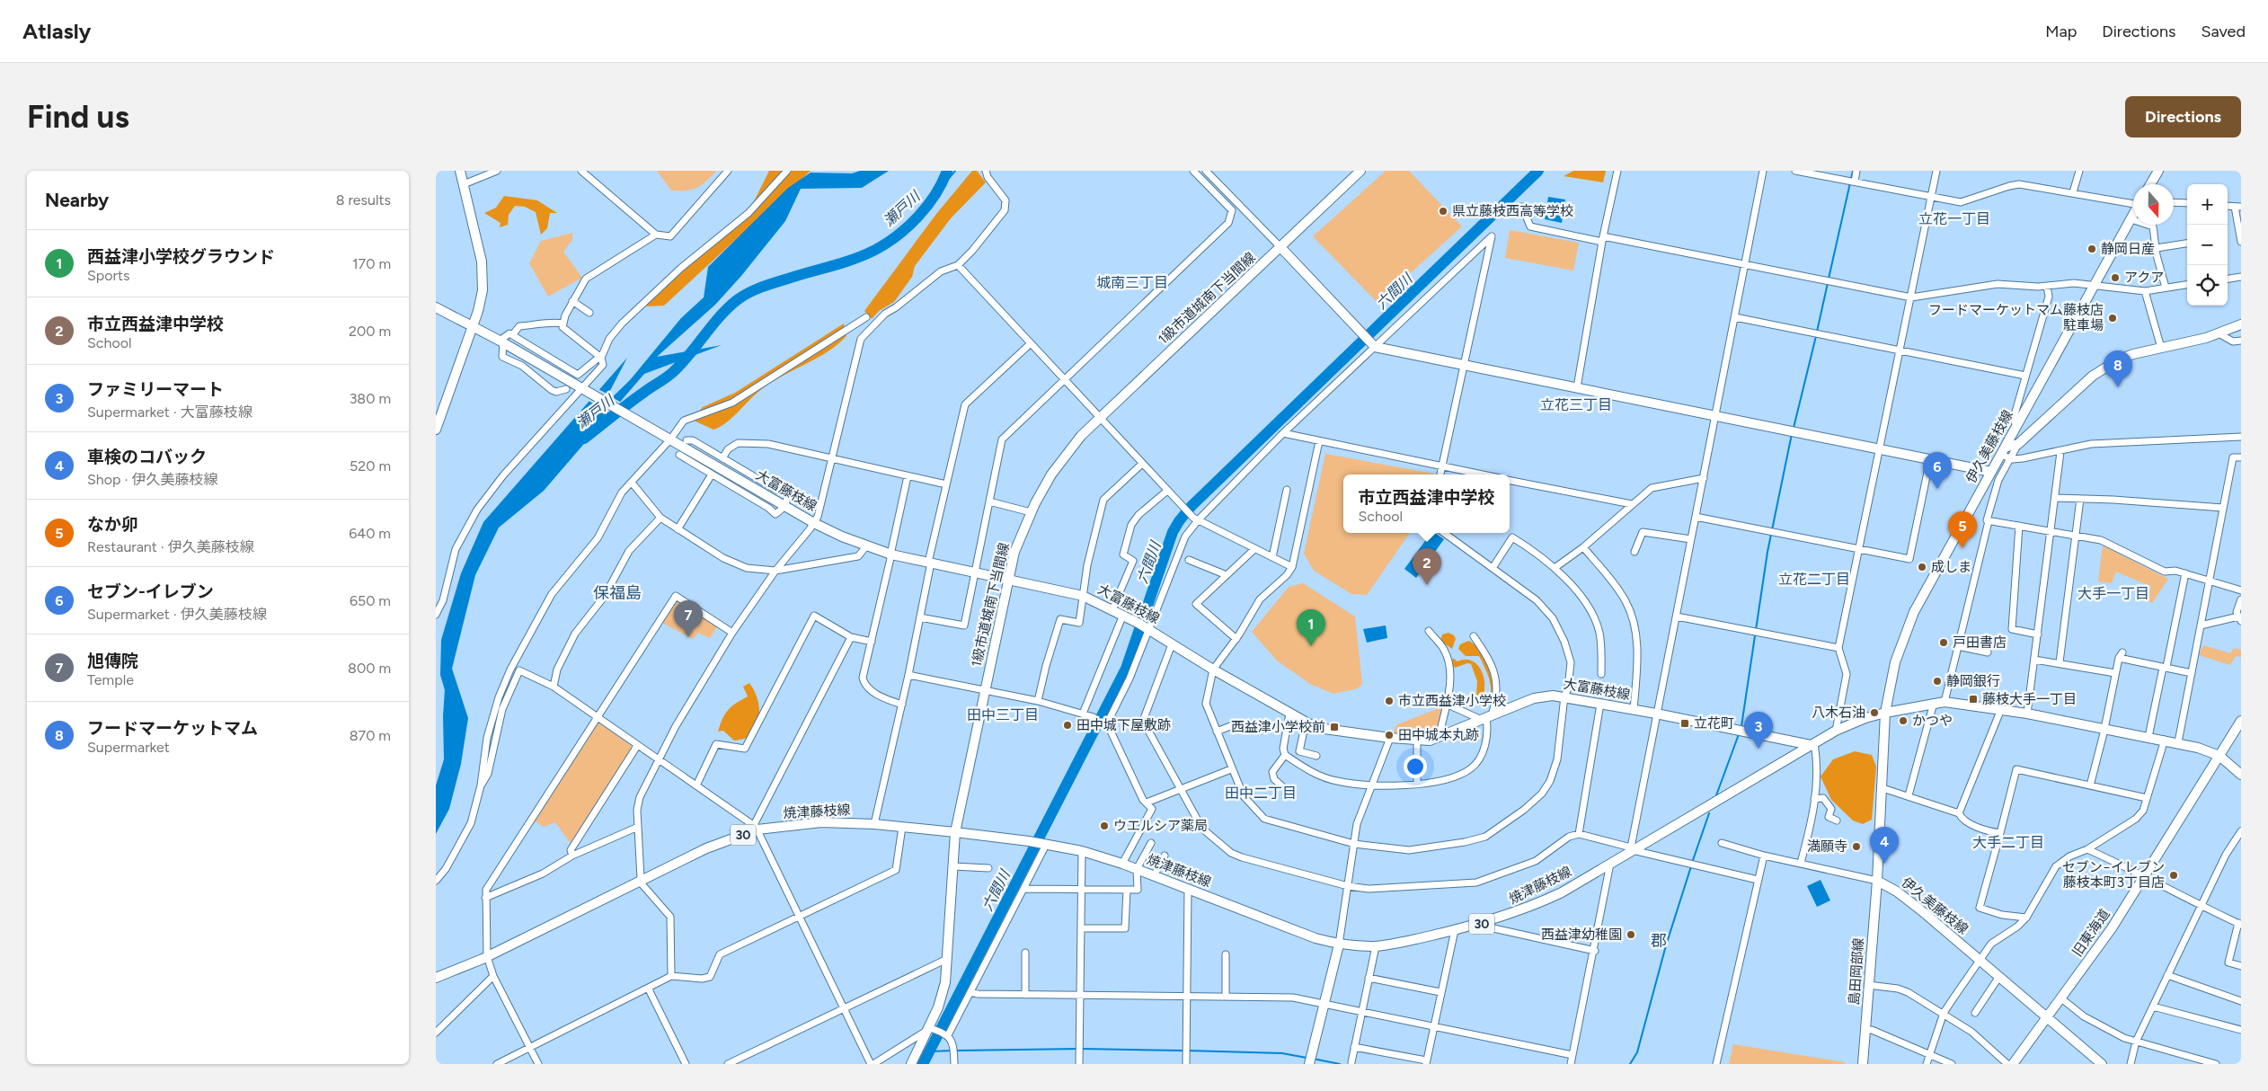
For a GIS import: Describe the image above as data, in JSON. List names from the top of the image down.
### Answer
{
  "streets": {
    "main road": [
      "1級市道城南下当間線",
      "伊久美藤枝線",
      "大富藤枝線",
      "焼津藤枝線",
      "30",
      "旧東海道",
      "島田岡部線"
    ]
  },
  "crossings": [
    ["1級市道城南下当間線", "大富藤枝線"],
    ["1級市道城南下当間線", "焼津藤枝線"],
    ["伊久美藤枝線", "焼津藤枝線"],
    ["伊久美藤枝線", "旧東海道"],
    ["伊久美藤枝線", "島田岡部線"],
    ["大富藤枝線", "焼津藤枝線"]
  ],
  "districts": [
    "立花一丁目",
    "城南三丁目",
    "立花三丁目",
    "立花二丁目",
    "保福島",
    "大手一丁目",
    "田中三丁目",
    "田中二丁目",
    "大手二丁目",
    "郡"
  ],
  "water": ["瀬戸川", "六間川"],
  "places": {
    "other": [
      "県立藤枝西高等学校",
      "静岡日産",
      "アクア",
      "フードマーケットマム藤枝店 駐車場",
      "成しま",
      "戸田書店",
      "静岡銀行",
      "市立西益津小学校",
      "八木石油",
      "かつや",
      "田中城下屋敷跡",
      "田中城本丸跡",
      "ウエルシア薬局",
      "満願寺",
      "セブン−イレブン 藤枝本町3丁目店",
      "西益津幼稚園"
    ],
    "transit": ["藤枝大手一丁目", "立花町", "西益津小学校前"]
  },
  "north": "bottom",
  "page": {
    "header": "Atlasly",
    "nav": ["Map", "Directions", "Saved"],
    "buttons": "Directions",
    "title": "Find us",
    "heading": ["Nearby", "8 results"],
    "map_buttons": ["+", "−"],
    "list": [
      {
        "mark": "1",
        "name": "西益津小学校グラウンド",
        "note": "Sports",
        "value": "170 m"
      },
      {
        "mark": "2",
        "name": "市立西益津中学校",
        "note": "School",
        "value": "200 m"
      },
      {
        "mark": "3",
        "name": "ファミリーマート",
        "note": "Supermarket · 大富藤枝線",
        "value": "380 m"
      },
      {
        "mark": "4",
        "name": "車検のコバック",
        "note": "Shop · 伊久美藤枝線",
        "value": "520 m"
      },
      {
        "mark": "5",
        "name": "なか卯",
        "note": "Restaurant · 伊久美藤枝線",
        "value": "640 m"
      },
      {
        "mark": "6",
        "name": "セブン-イレブン",
        "note": "Supermarket · 伊久美藤枝線",
        "value": "650 m"
      },
      {
        "mark": "7",
        "name": "旭傳院",
        "note": "Temple",
        "value": "800 m"
      },
      {
        "mark": "8",
        "name": "フードマーケットマム",
        "note": "Supermarket",
        "value": "870 m"
      }
    ],
    "pins": [
      "8",
      "6",
      "5",
      "2",
      "7",
      "1",
      "3",
      "4"
    ],
    "popup": ["市立西益津中学校", "School"]
  }
}
